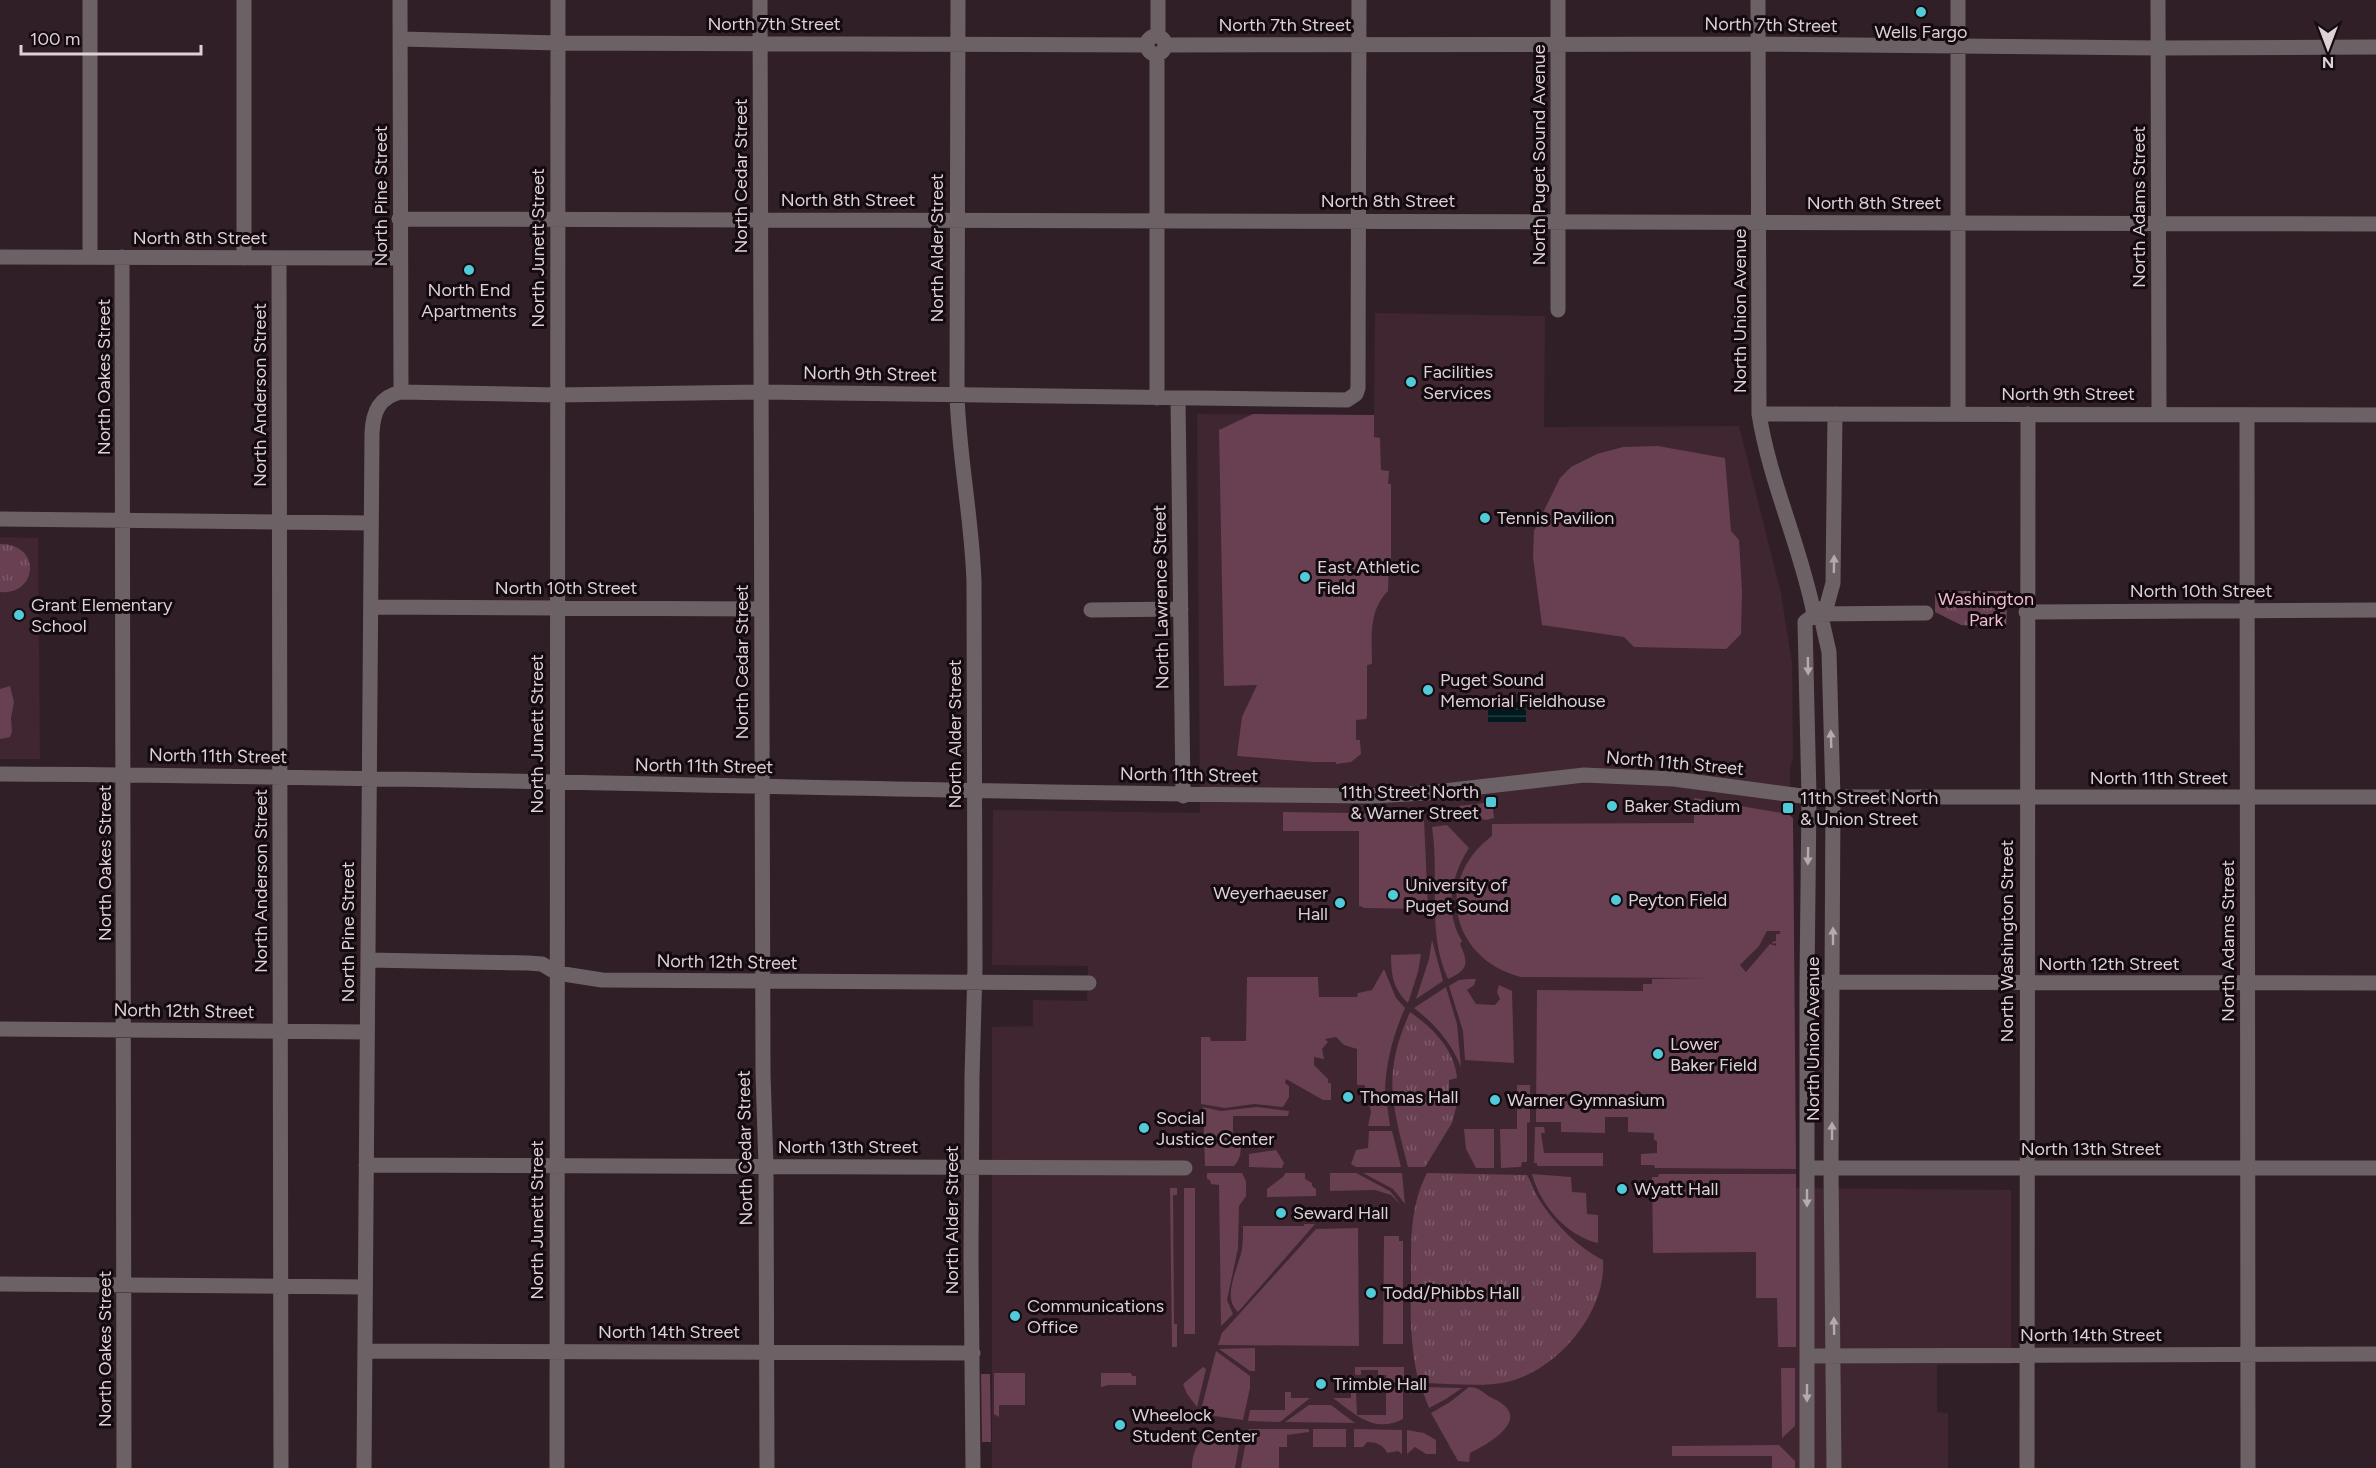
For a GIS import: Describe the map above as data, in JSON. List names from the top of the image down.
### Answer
{
  "streets": {
    "street": [
      "North 7th Street",
      "North Puget Sound Avenue",
      "North Cedar Street",
      "North Pine Street",
      "North 8th Street",
      "North Adams Street",
      "North Junett Street",
      "North Alder Street",
      "North Union Avenue",
      "North 9th Street",
      "North Oakes Street",
      "North Anderson Street",
      "North 10th Street",
      "North Lawrence Street",
      "North 11th Street",
      "North Washington Street",
      "North 12th Street",
      "North 13th Street",
      "North 14th Street"
    ]
  },
  "crossings": [
    ["North 7th Street", "North Puget Sound Avenue"],
    ["North 7th Street", "North Cedar Street"],
    ["North 7th Street", "North Pine Street"],
    ["North 7th Street", "North Adams Street"],
    ["North 7th Street", "North Junett Street"],
    ["North 7th Street", "North Alder Street"],
    ["North 7th Street", "North Union Avenue"],
    ["North Puget Sound Avenue", "North 8th Street"],
    ["North Cedar Street", "North 8th Street"],
    ["North Cedar Street", "North 9th Street"],
    ["North Cedar Street", "North 10th Street"],
    ["North Cedar Street", "North 11th Street"],
    ["North Cedar Street", "North 12th Street"],
    ["North Cedar Street", "North 13th Street"],
    ["North Cedar Street", "North 14th Street"],
    ["North Pine Street", "North 8th Street"],
    ["North Pine Street", "North 9th Street"],
    ["North Pine Street", "North 10th Street"],
    ["North Pine Street", "North 11th Street"],
    ["North Pine Street", "North 12th Street"],
    ["North Pine Street", "North 13th Street"],
    ["North Pine Street", "North 14th Street"],
    ["North 8th Street", "North Adams Street"],
    ["North 8th Street", "North Junett Street"],
    ["North 8th Street", "North Alder Street"],
    ["North 8th Street", "North Union Avenue"],
    ["North 8th Street", "North 9th Street"],
    ["North 8th Street", "North Oakes Street"],
    ["North 8th Street", "North Anderson Street"],
    ["North Adams Street", "North 9th Street"],
    ["North Adams Street", "North 10th Street"],
    ["North Adams Street", "North 11th Street"],
    ["North Adams Street", "North 12th Street"],
    ["North Adams Street", "North 13th Street"],
    ["North Adams Street", "North 14th Street"],
    ["North Junett Street", "North 9th Street"],
    ["North Junett Street", "North 10th Street"],
    ["North Junett Street", "North 11th Street"],
    ["North Junett Street", "North 12th Street"],
    ["North Junett Street", "North 13th Street"],
    ["North Junett Street", "North 14th Street"],
    ["North Alder Street", "North 9th Street"],
    ["North Alder Street", "North 11th Street"],
    ["North Alder Street", "North 12th Street"],
    ["North Alder Street", "North 13th Street"],
    ["North Alder Street", "North 14th Street"],
    ["North Union Avenue", "North 9th Street"],
    ["North Union Avenue", "North 11th Street"],
    ["North Union Avenue", "North 12th Street"],
    ["North Union Avenue", "North 13th Street"],
    ["North Union Avenue", "North 14th Street"],
    ["North 9th Street", "North Lawrence Street"],
    ["North 9th Street", "North Washington Street"],
    ["North Oakes Street", "North 11th Street"],
    ["North Oakes Street", "North 12th Street"],
    ["North Anderson Street", "North 11th Street"],
    ["North Anderson Street", "North 12th Street"],
    ["North 10th Street", "North Washington Street"],
    ["North Lawrence Street", "North 11th Street"],
    ["North 11th Street", "North Washington Street"],
    ["North Washington Street", "North 12th Street"],
    ["North Washington Street", "North 13th Street"],
    ["North Washington Street", "North 14th Street"]
  ],
  "parks": ["Washington Park"],
  "places": {
    "other": [
      "Wells Fargo",
      "North End Apartments",
      "Facilities Services",
      "Tennis Pavilion",
      "East Athletic Field",
      "Grant Elementary School",
      "Puget Sound Memorial Fieldhouse",
      "Baker Stadium",
      "University of Puget Sound",
      "Peyton Field",
      "Weyerhaeuser Hall",
      "Lower Baker Field",
      "Thomas Hall",
      "Warner Gymnasium",
      "Social Justice Center",
      "Wyatt Hall",
      "Seward Hall",
      "Todd/Phibbs Hall",
      "Communications Office",
      "Trimble Hall",
      "Wheelock Student Center"
    ],
    "transit": ["11th Street North & Warner Street", "11th Street North & Union Street"]
  },
  "scale_bar": "100 m",
  "north": "bottom"
}
